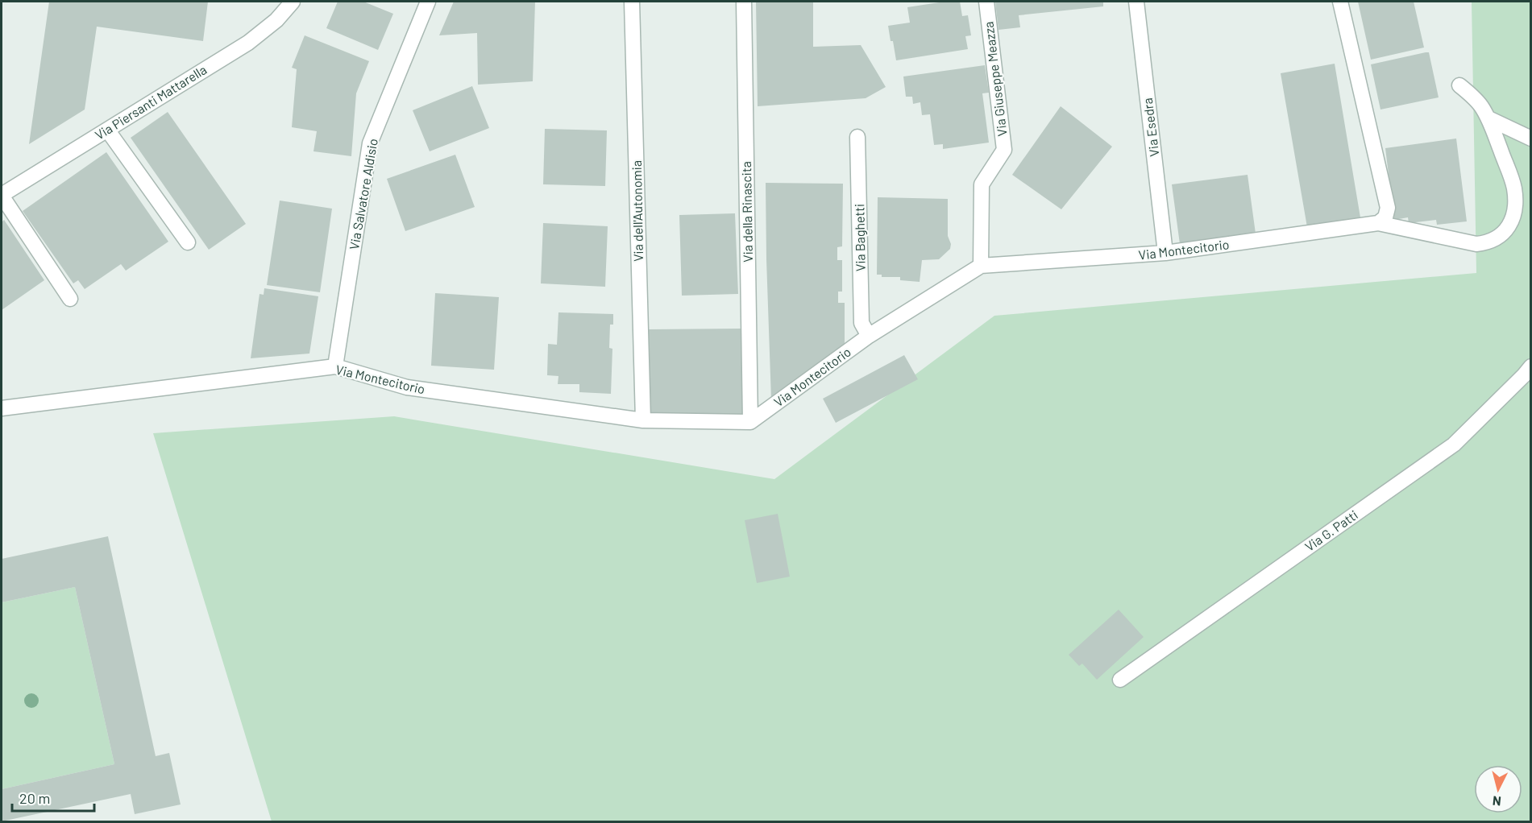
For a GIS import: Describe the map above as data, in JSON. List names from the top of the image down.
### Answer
{
  "streets": {
    "street": [
      "Via Giuseppe Meazza",
      "Via Piersanti Mattarella",
      "Via Esedra",
      "Via Salvatore Aldisio",
      "Via dell'Autonomia",
      "Via della Rinascita",
      "Via Baghetti",
      "Via Montecitorio",
      "Via G. Patti"
    ]
  },
  "crossings": [
    ["Via Giuseppe Meazza", "Via Montecitorio"],
    ["Via Esedra", "Via Montecitorio"],
    ["Via Salvatore Aldisio", "Via Montecitorio"],
    ["Via dell'Autonomia", "Via Montecitorio"],
    ["Via della Rinascita", "Via Montecitorio"],
    ["Via Baghetti", "Via Montecitorio"]
  ],
  "scale_bar": "20 m",
  "north": "bottom"
}
